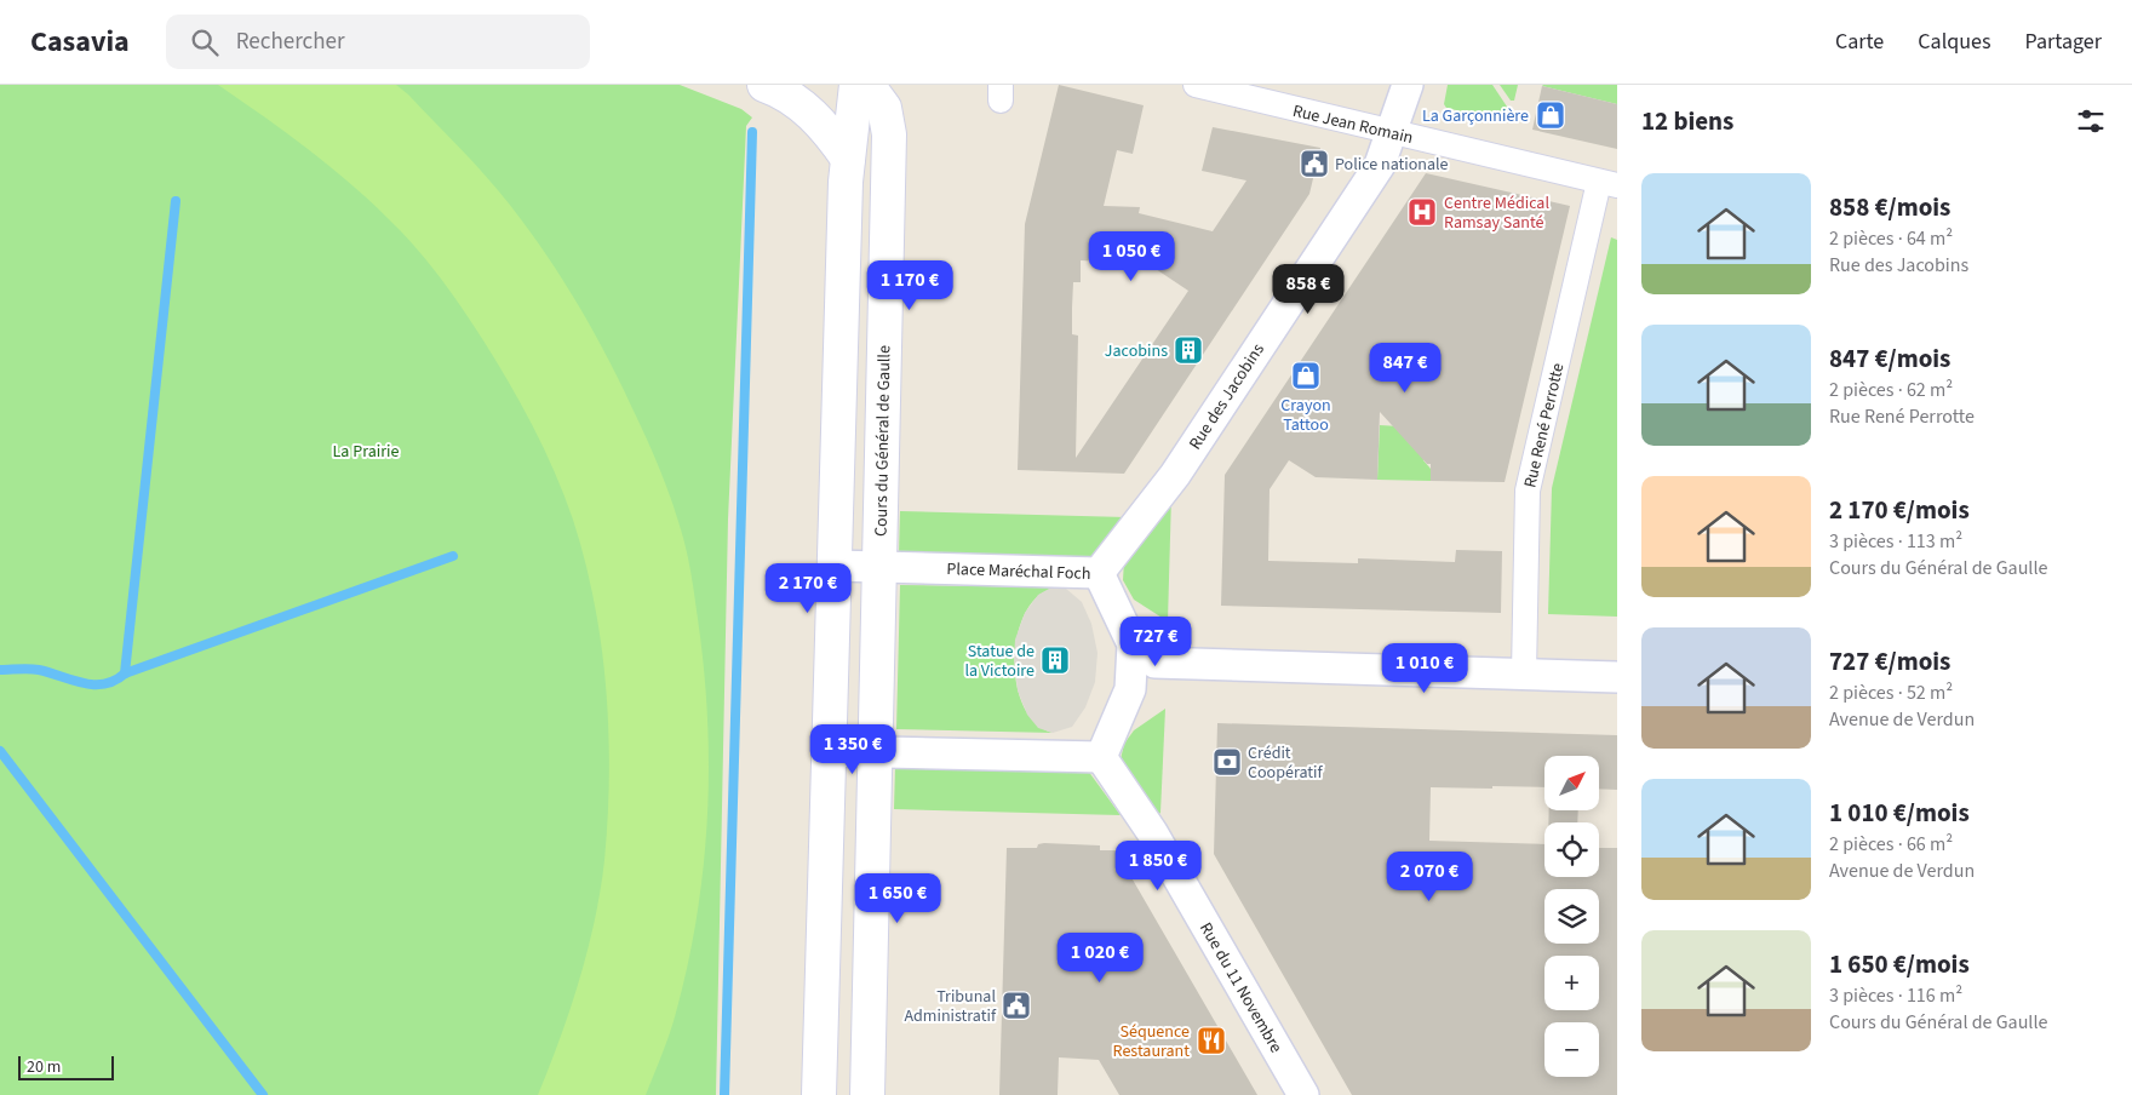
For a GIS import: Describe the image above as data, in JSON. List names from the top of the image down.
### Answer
{
  "streets": {
    "main road": ["Cours du Général de Gaulle"],
    "street": [
      "Rue Jean Romain",
      "Rue des Jacobins",
      "Rue René Perrotte",
      "Place Maréchal Foch",
      "Rue du 11 Novembre"
    ]
  },
  "crossings": [
    ["Rue Jean Romain", "Rue des Jacobins"],
    ["Rue Jean Romain", "Rue René Perrotte"],
    ["Rue des Jacobins", "Place Maréchal Foch"],
    ["Cours du Général de Gaulle", "Place Maréchal Foch"]
  ],
  "parks": ["La Prairie"],
  "places": {
    "shop": ["La Garçonnière", "Crayon Tattoo"],
    "public building": ["Police nationale", "Tribunal Administratif"],
    "hospital": ["Centre Médical Ramsay Santé"],
    "building": ["Jacobins", "Statue de la Victoire"],
    "bank": ["Crédit Coopératif"],
    "restaurant": ["Séquence Restaurant"]
  },
  "scale_bar": "20 m",
  "north": "top right",
  "page": {
    "header": "Casavia",
    "search": "Rechercher",
    "nav": ["Carte", "Calques", "Partager"],
    "heading": "12 biens",
    "list": [
      {
        "name": "858 €/mois",
        "note": "2 pièces · 64 m² · Rue des Jacobins"
      },
      {
        "name": "847 €/mois",
        "note": "2 pièces · 62 m² · Rue René Perrotte"
      },
      {
        "name": "2 170 €/mois",
        "note": "3 pièces · 113 m² · Cours du Général de Gaulle"
      },
      {
        "name": "727 €/mois",
        "note": "2 pièces · 52 m² · Avenue de Verdun"
      },
      {
        "name": "1 010 €/mois",
        "note": "2 pièces · 66 m² · Avenue de Verdun"
      },
      {
        "name": "1 650 €/mois",
        "note": "3 pièces · 116 m² · Cours du Général de Gaulle"
      }
    ],
    "price": [
      "1 050 €",
      "1 170 €",
      "858 €",
      "847 €",
      "2 170 €",
      "727 €",
      "1 010 €",
      "1 350 €",
      "1 850 €",
      "2 070 €",
      "1 650 €",
      "1 020 €"
    ],
    "map_buttons": ["+", "−"],
    "scale": "20 m"
  }
}
